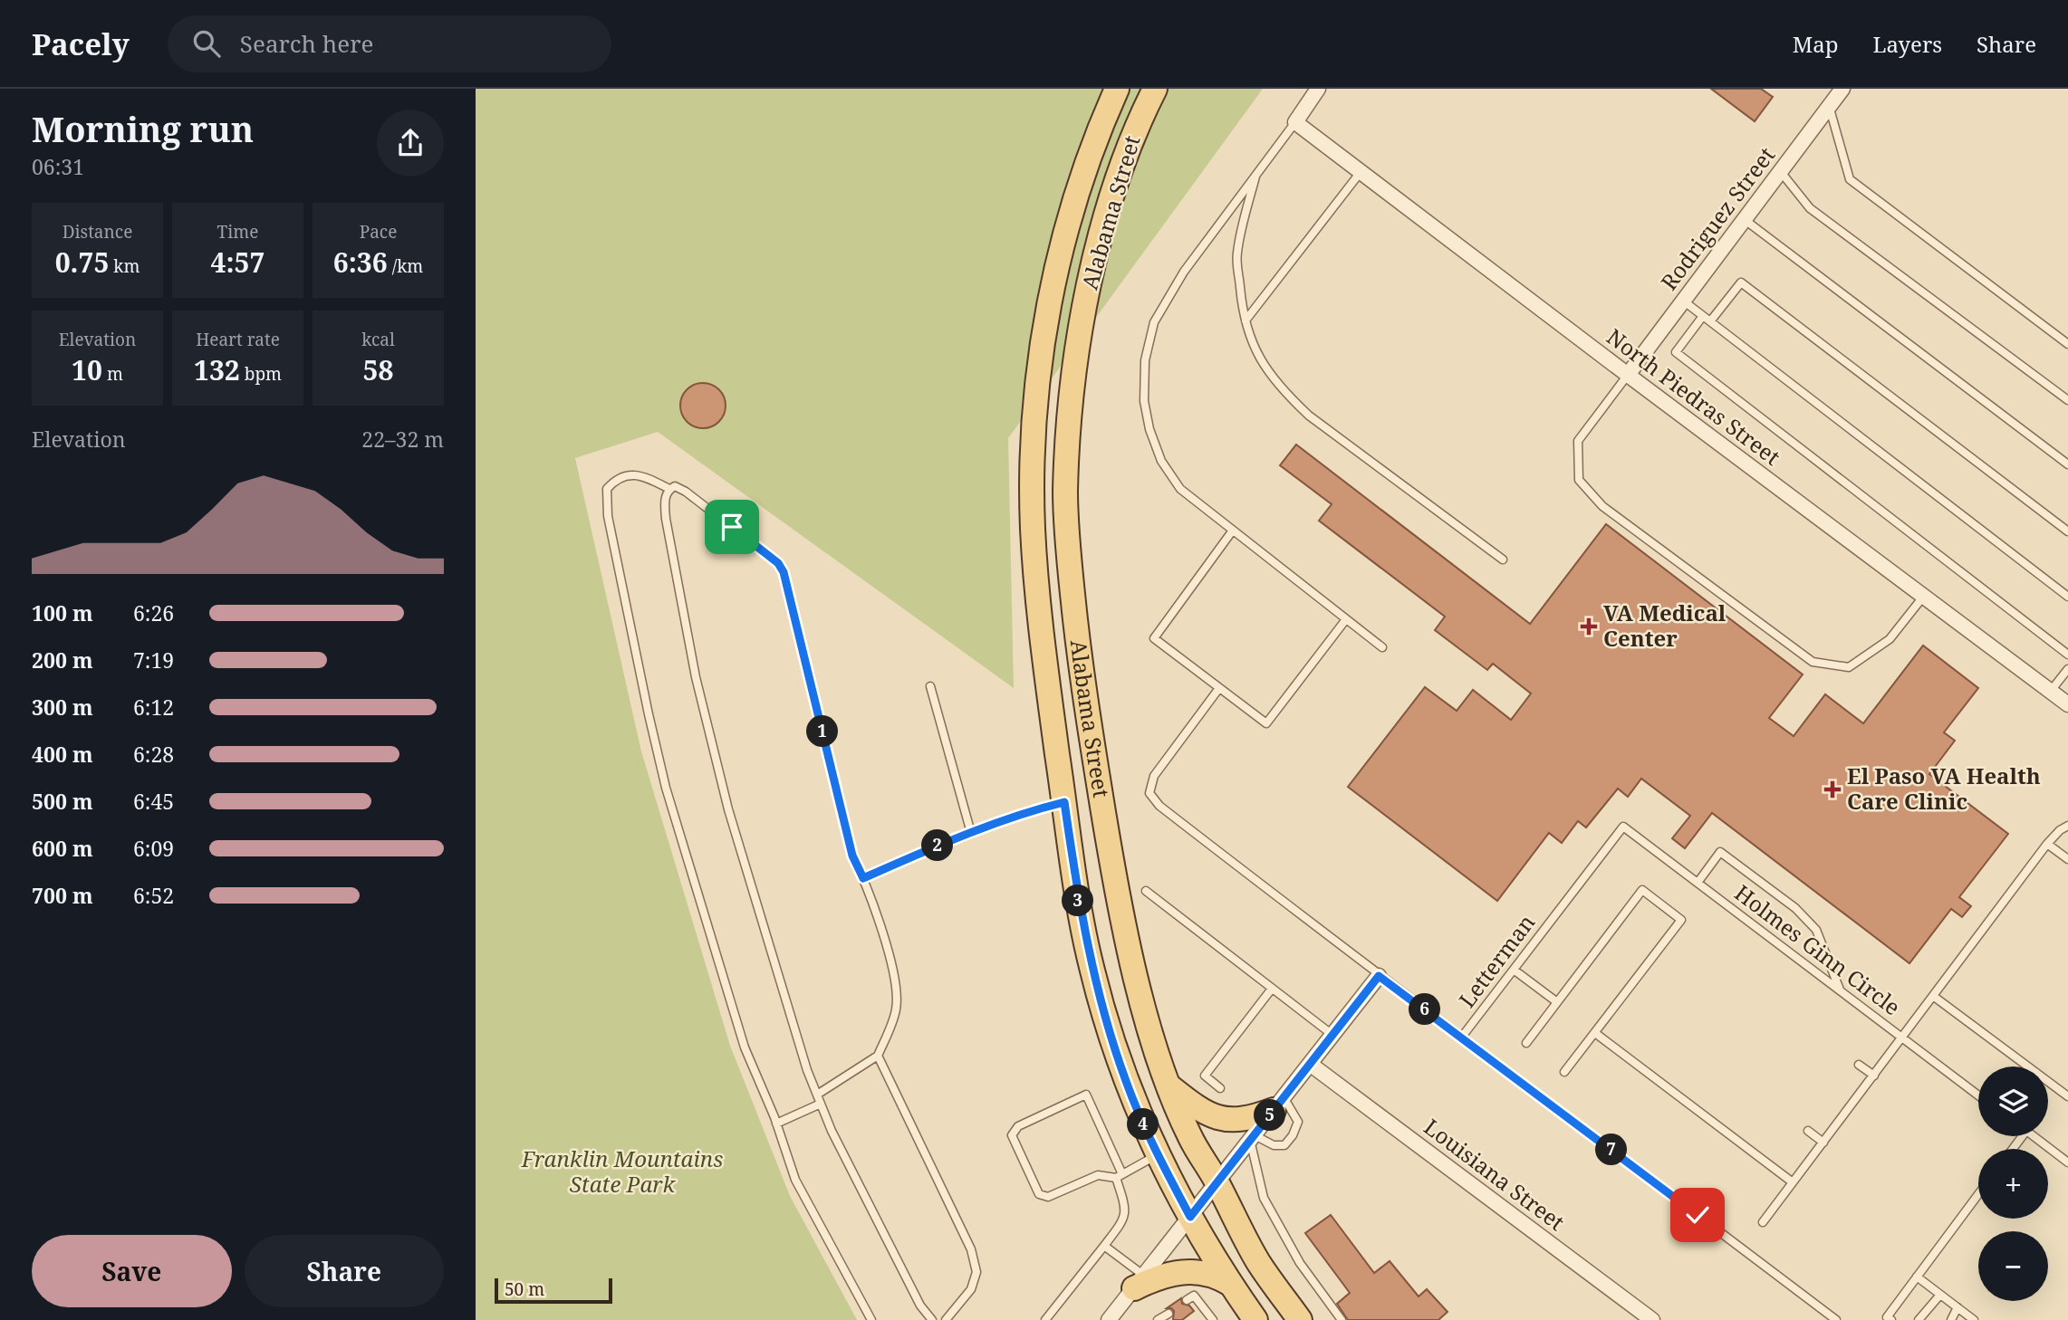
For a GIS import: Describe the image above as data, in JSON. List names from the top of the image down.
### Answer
{
  "streets": {
    "main road": ["Alabama Street"],
    "street": ["Rodriguez Street", "North Piedras Street", "Louisiana Street"],
    "lane": ["Holmes Ginn Circle", "Letterman"]
  },
  "crossings": [
    ["Rodriguez Street", "North Piedras Street"],
    ["Holmes Ginn Circle", "Letterman"]
  ],
  "parks": ["Franklin Mountains State Park"],
  "places": {
    "health": ["VA Medical Center", "El Paso VA Health Care Clinic"]
  },
  "scale_bar": "50 m",
  "page": {
    "header": "Pacely",
    "search": "Search here",
    "nav": ["Map", "Layers", "Share"],
    "heading": ["Morning run", "06:31"],
    "stats": [
      ["Distance", "0.75 km"],
      ["Time", "4:57"],
      ["Pace", "6:36 /km"],
      ["Elevation", "10 m"],
      ["Heart rate", "132 bpm"],
      ["kcal", "58"]
    ],
    "chart": ["Elevation", "22–32 m"],
    "list": [
      {
        "name": "100 m",
        "note": "6:26"
      },
      {
        "name": "200 m",
        "note": "7:19"
      },
      {
        "name": "300 m",
        "note": "6:12"
      },
      {
        "name": "400 m",
        "note": "6:28"
      },
      {
        "name": "500 m",
        "note": "6:45"
      },
      {
        "name": "600 m",
        "note": "6:09"
      },
      {
        "name": "700 m",
        "note": "6:52"
      }
    ],
    "pins": [
      "1",
      "2",
      "3",
      "6",
      "5",
      "4",
      "7"
    ],
    "map_buttons": ["+", "−"],
    "buttons": ["Save", "Share"],
    "scale": "50 m"
  }
}
